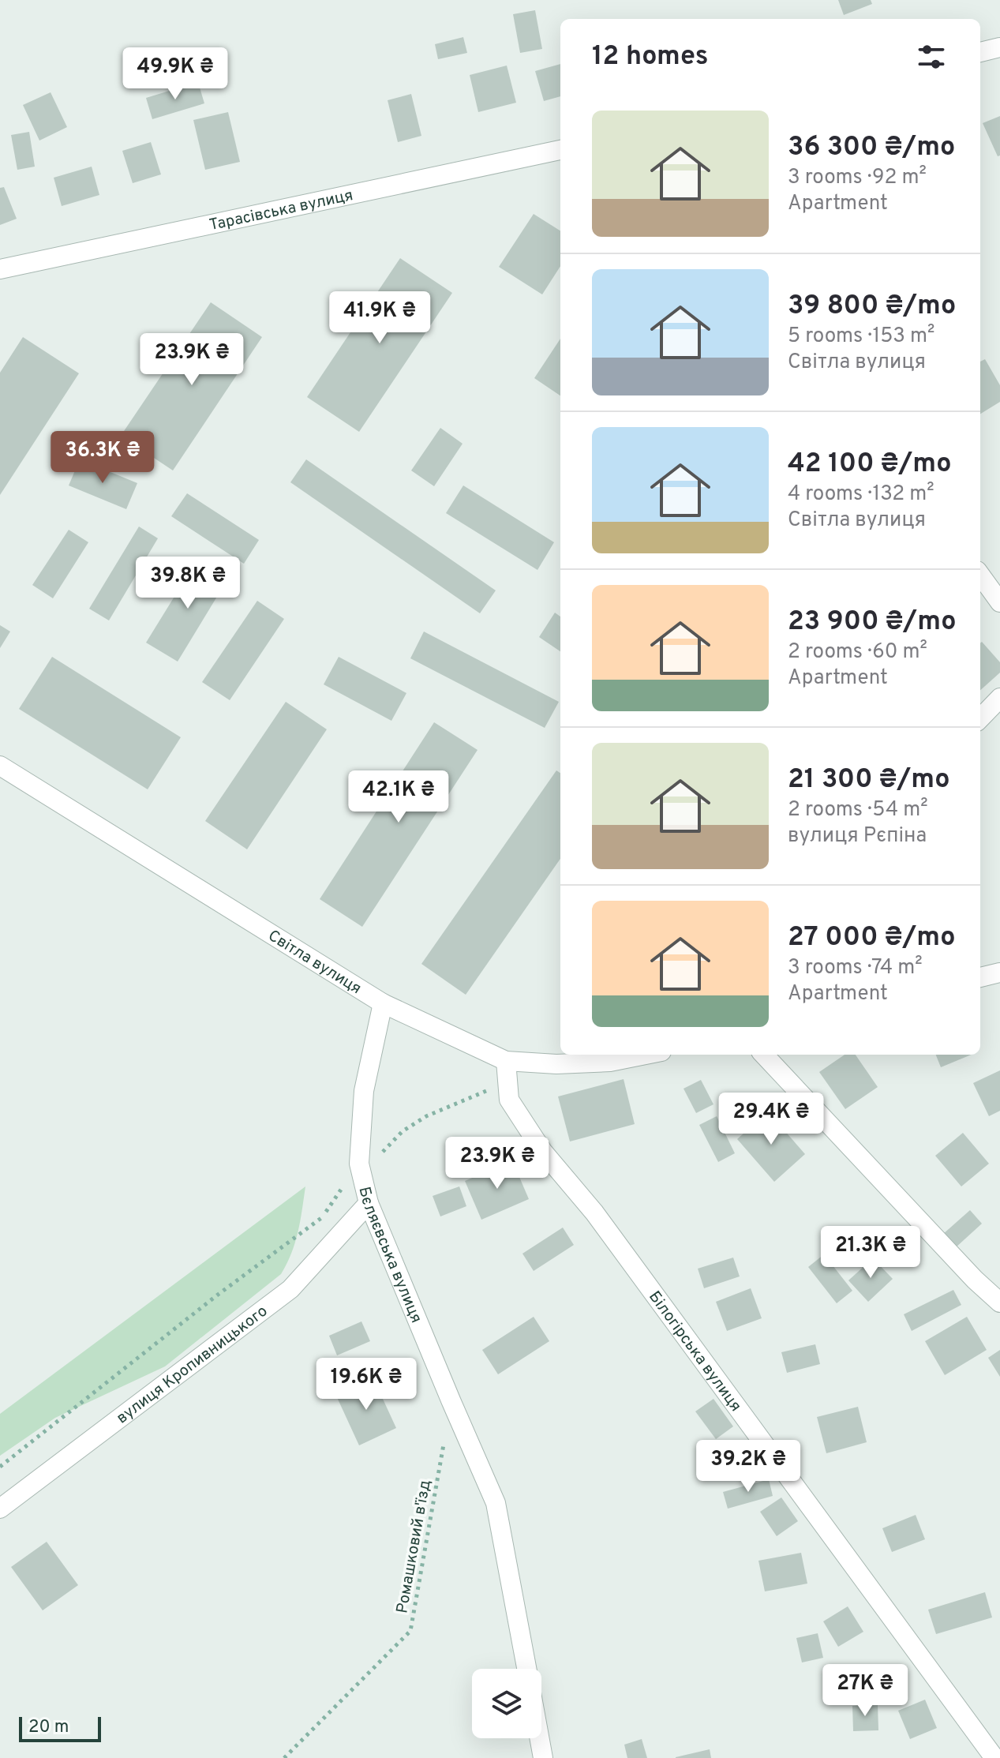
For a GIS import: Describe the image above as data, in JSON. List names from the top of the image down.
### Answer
{
  "streets": {
    "street": [
      "Тарасівська вулиця",
      "Світла вулиця",
      "Бєляєвська вулиця",
      "Білогірська вулиця",
      "вулиця Кропивницького"
    ],
    "path": ["Ромашковий в'їзд"]
  },
  "crossings": [
    ["Світла вулиця", "Бєляєвська вулиця"],
    ["Світла вулиця", "Білогірська вулиця"],
    ["Бєляєвська вулиця", "вулиця Кропивницького"],
    ["Бєляєвська вулиця", "Ромашковий в'їзд"]
  ],
  "scale_bar": "20 m",
  "page": {
    "heading": "12 homes",
    "price": [
      "49.9K ₴",
      "41.9K ₴",
      "23.9K ₴",
      "36.3K ₴",
      "39.8K ₴",
      "42.1K ₴",
      "29.4K ₴",
      "23.9K ₴",
      "21.3K ₴",
      "19.6K ₴",
      "39.2K ₴",
      "27K ₴"
    ],
    "list": [
      {
        "name": "36 300 ₴/mo",
        "note": "3 rooms · 92 m² · Apartment"
      },
      {
        "name": "39 800 ₴/mo",
        "note": "5 rooms · 153 m² · Світла вулиця"
      },
      {
        "name": "42 100 ₴/mo",
        "note": "4 rooms · 132 m² · Світла вулиця"
      },
      {
        "name": "23 900 ₴/mo",
        "note": "2 rooms · 60 m² · Apartment"
      },
      {
        "name": "21 300 ₴/mo",
        "note": "2 rooms · 54 m² · вулиця Рєпіна"
      },
      {
        "name": "27 000 ₴/mo",
        "note": "3 rooms · 74 m² · Apartment"
      }
    ],
    "scale": "20 m"
  }
}
